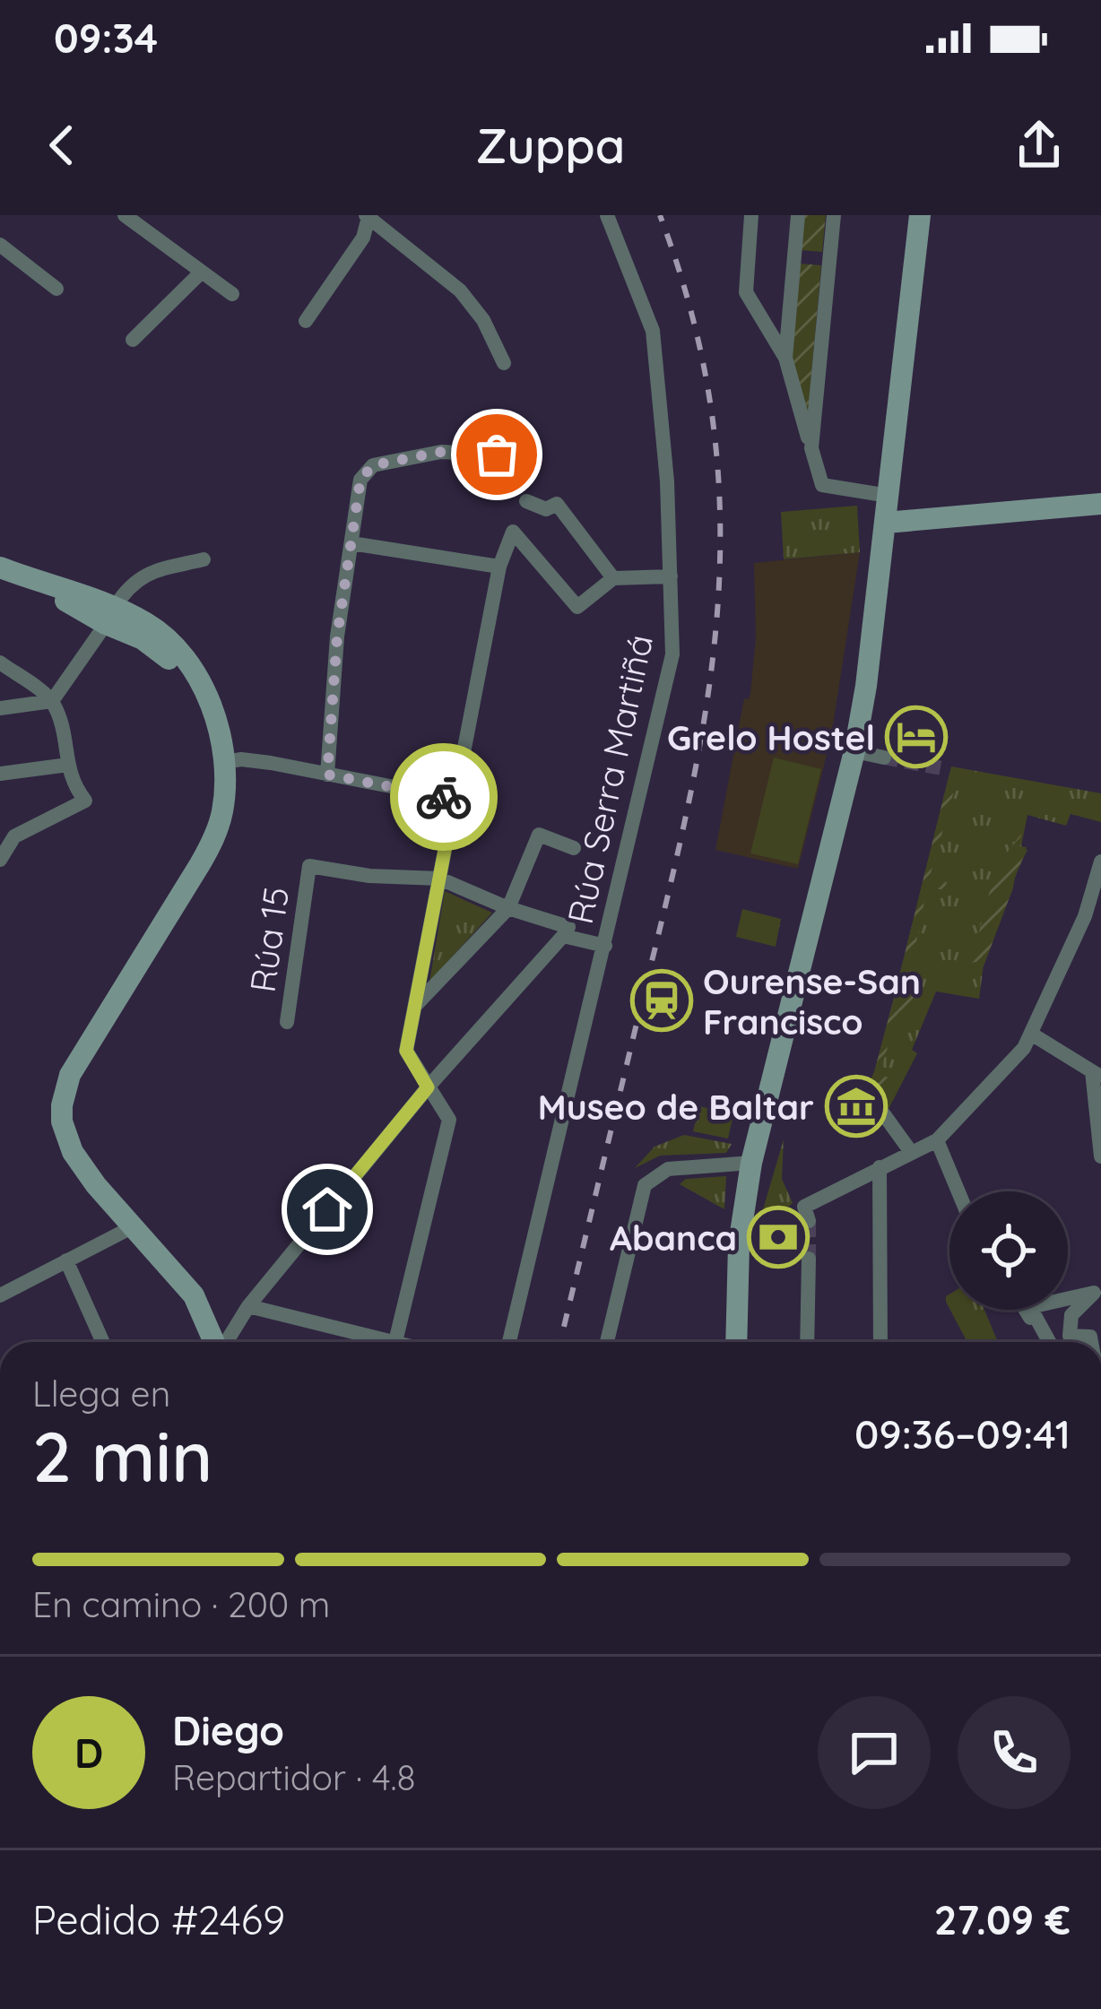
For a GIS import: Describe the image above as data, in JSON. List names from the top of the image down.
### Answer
{
  "streets": {
    "street": ["Rúa Serra Martiñá", "Rúa 15"]
  },
  "places": {
    "hotel": ["Grelo Hostel"],
    "station": ["Ourense-San Francisco"],
    "museum": ["Museo de Baltar"],
    "bank": ["Abanca"]
  },
  "page": {
    "status": "09:34",
    "header": "Zuppa",
    "heading": ["2 min", "Llega en", "09:36–09:41"],
    "panel": [
      "Diego",
      "Repartidor · 4.8",
      "Pedido #2469",
      "27.09 €"
    ],
    "bar": "En camino · 200 m",
    "round": "D"
  }
}
